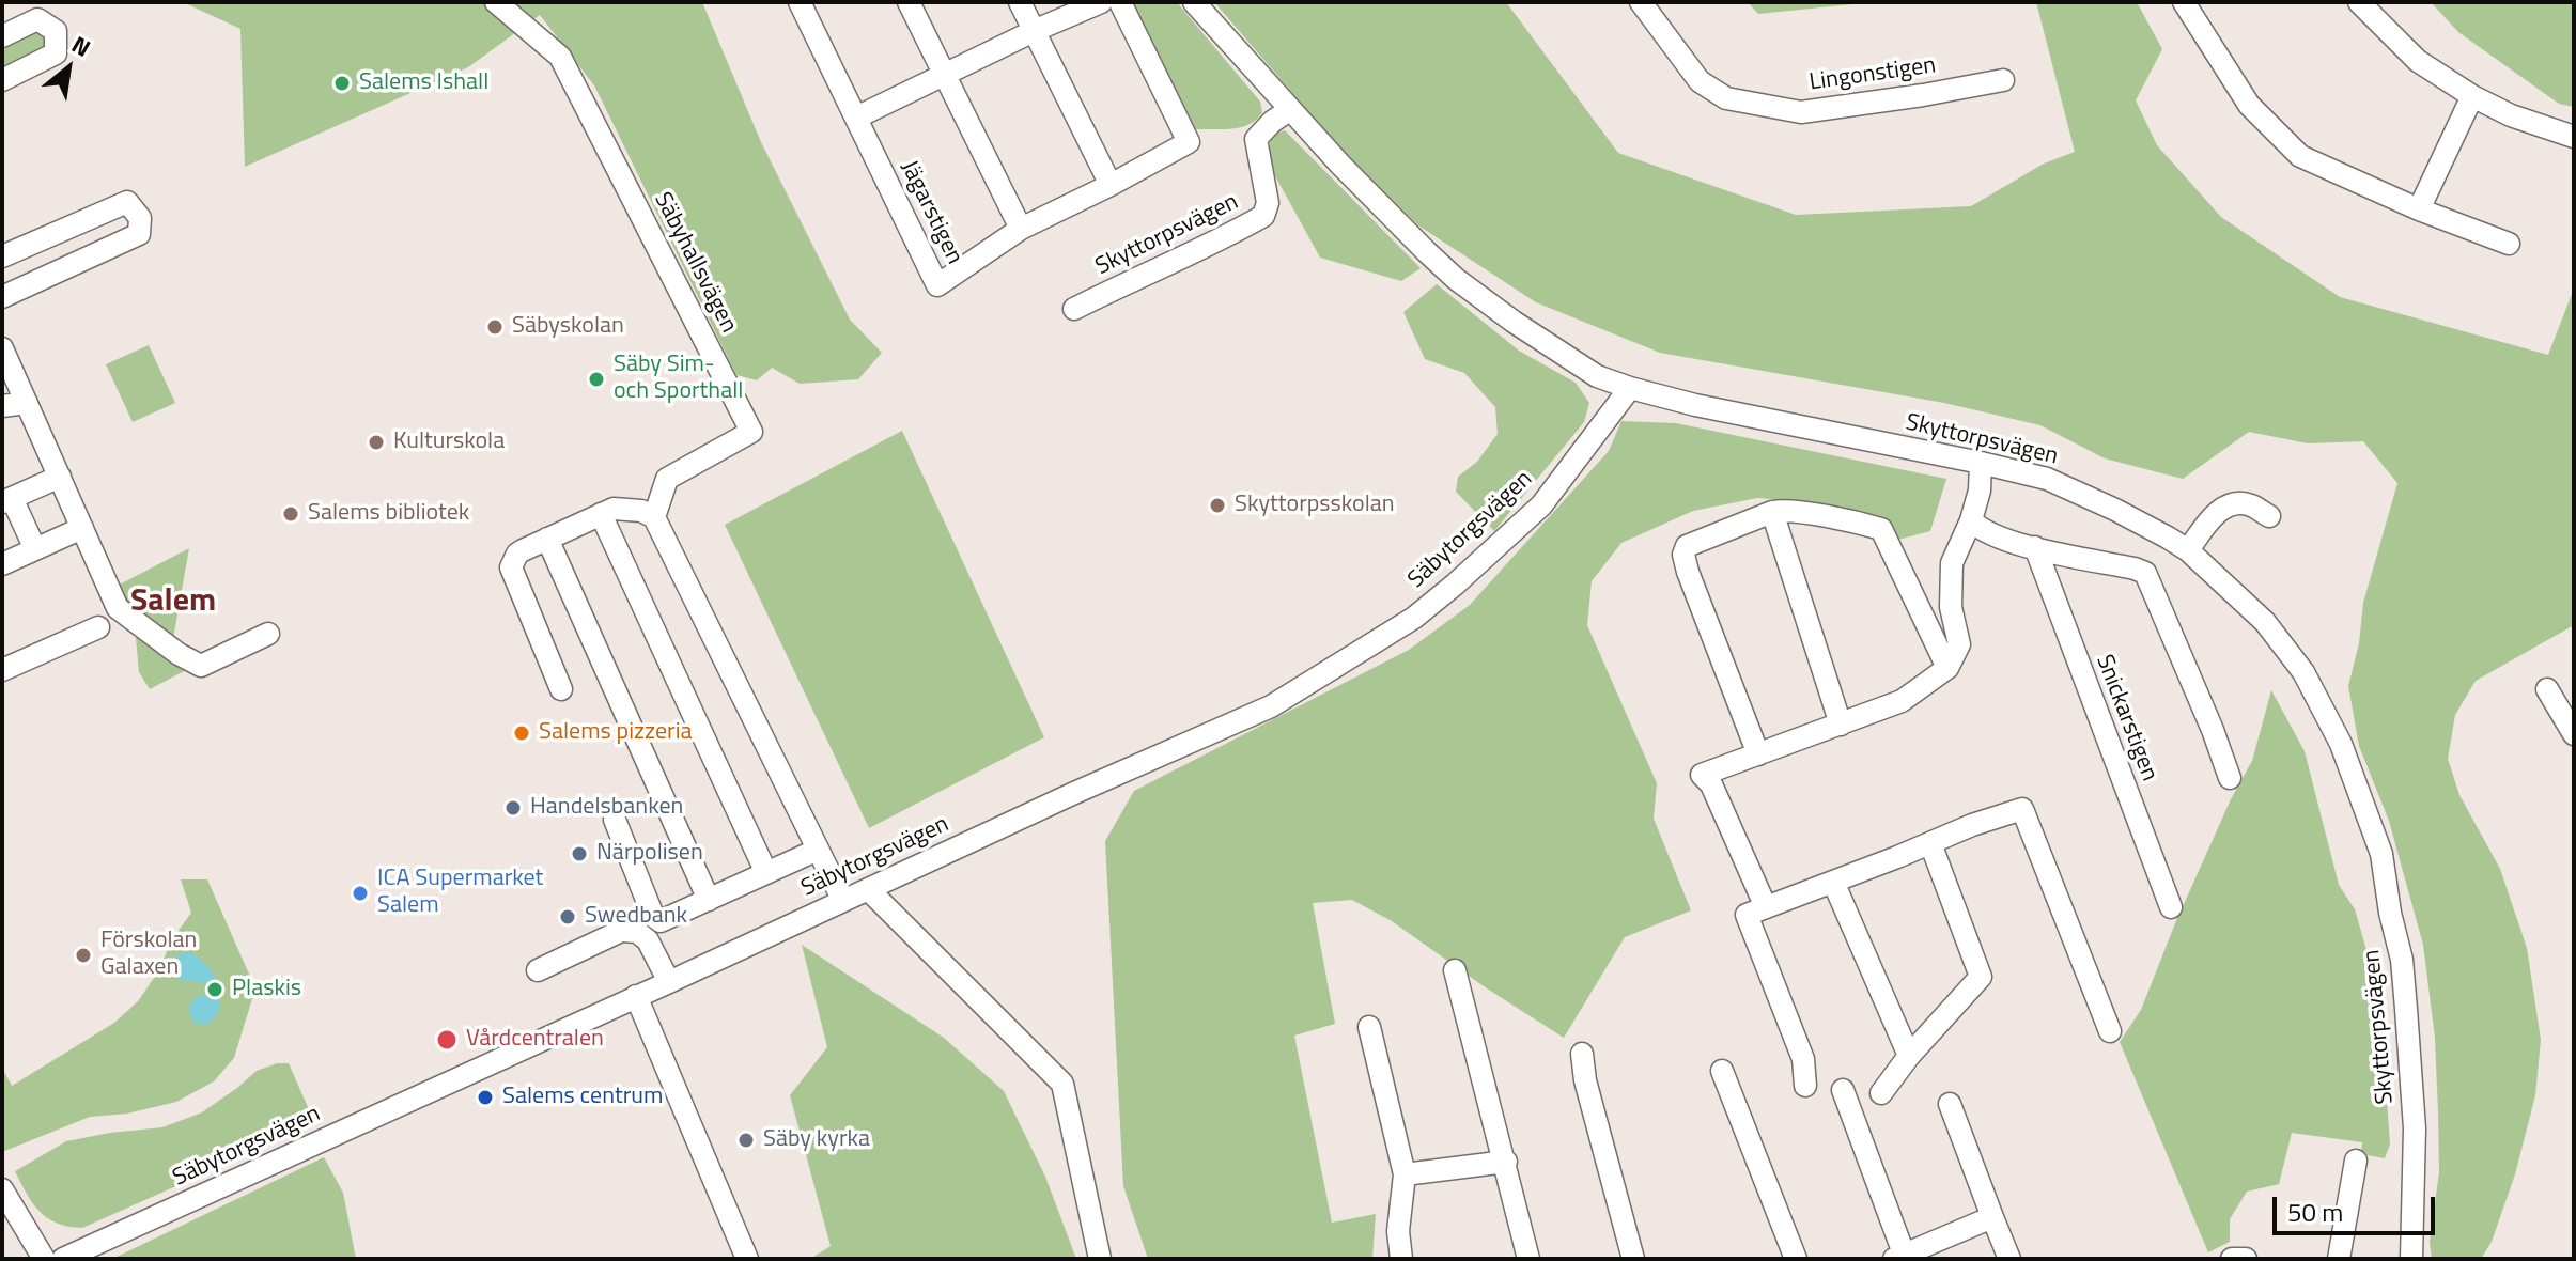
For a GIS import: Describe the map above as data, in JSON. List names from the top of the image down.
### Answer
{
  "streets": {
    "street": [
      "Lingonstigen",
      "Jägarstigen",
      "Skyttorpsvägen",
      "Säbyhallsvägen",
      "Säbytorgsvägen",
      "Snickarstigen"
    ]
  },
  "crossings": [
    ["Skyttorpsvägen", "Säbytorgsvägen"]
  ],
  "districts": ["Salem"],
  "places": [
    "Salems Ishall",
    "Säbyskolan",
    "Säby Sim- och Sporthall",
    "Kulturskola",
    "Skyttorpsskolan",
    "Salems bibliotek",
    "Salems pizzeria",
    "Handelsbanken",
    "Närpolisen",
    "ICA Supermarket Salem",
    "Swedbank",
    "Förskolan Galaxen",
    "Plaskis",
    "Vårdcentralen",
    "Salems centrum",
    "Säby kyrka"
  ],
  "scale_bar": "50 m",
  "north": "top right"
}
